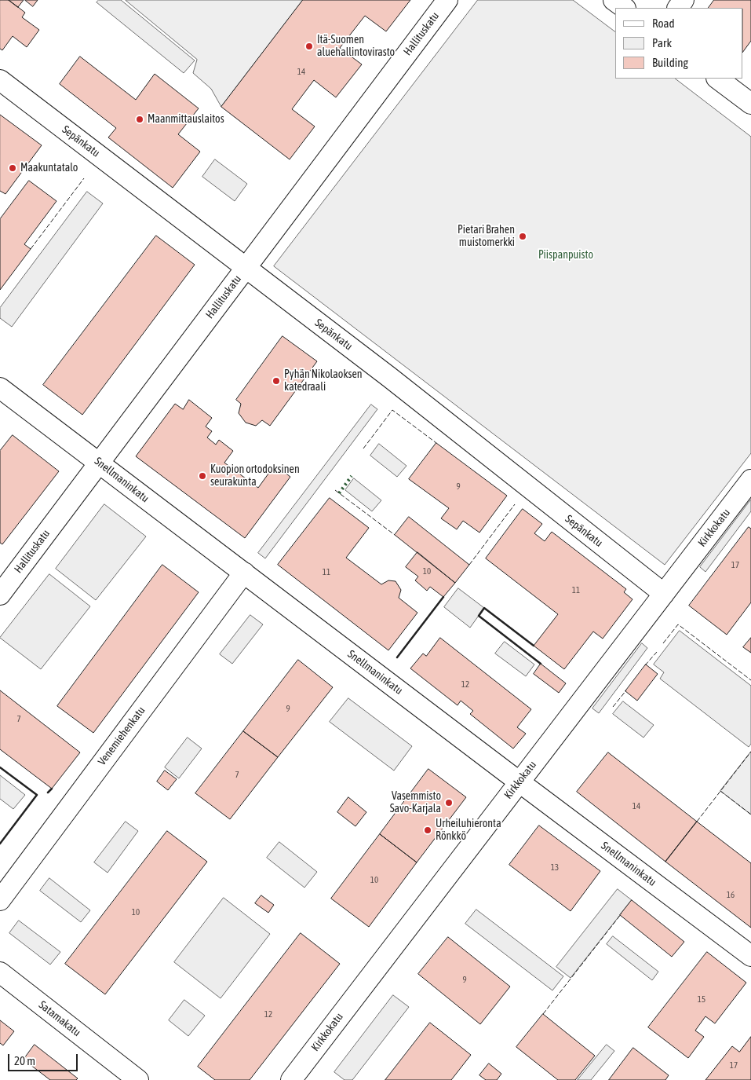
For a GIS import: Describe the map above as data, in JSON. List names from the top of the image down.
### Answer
{
  "streets": {
    "street": [
      "Hallituskatu",
      "Sepänkatu",
      "Snellmaninkatu",
      "Kirkkokatu",
      "Venemiehenkatu",
      "Satamakatu"
    ]
  },
  "crossings": [
    ["Hallituskatu", "Sepänkatu"],
    ["Hallituskatu", "Snellmaninkatu"],
    ["Sepänkatu", "Kirkkokatu"],
    ["Snellmaninkatu", "Kirkkokatu"],
    ["Snellmaninkatu", "Venemiehenkatu"]
  ],
  "parks": ["Piispanpuisto"],
  "places": [
    "Itä-Suomen aluehallintovirasto",
    "Maanmittauslaitos",
    "Maakuntatalo",
    "Pietari Brahen muistomerkki",
    "Pyhän Nikolaoksen katedraali",
    "Kuopion ortodoksinen seurakunta",
    "Vasemmisto Savo-Karjala",
    "Urheiluhieronta Rönkkö"
  ],
  "house_numbers": [
    "14",
    "9",
    "17",
    "10",
    "11",
    "11",
    "12",
    "9",
    "7",
    "7",
    "14",
    "13",
    "10",
    "16",
    "10",
    "9",
    "15",
    "12",
    "17"
  ],
  "legend": ["Road", "Park", "Building"],
  "scale_bar": "20 m"
}
